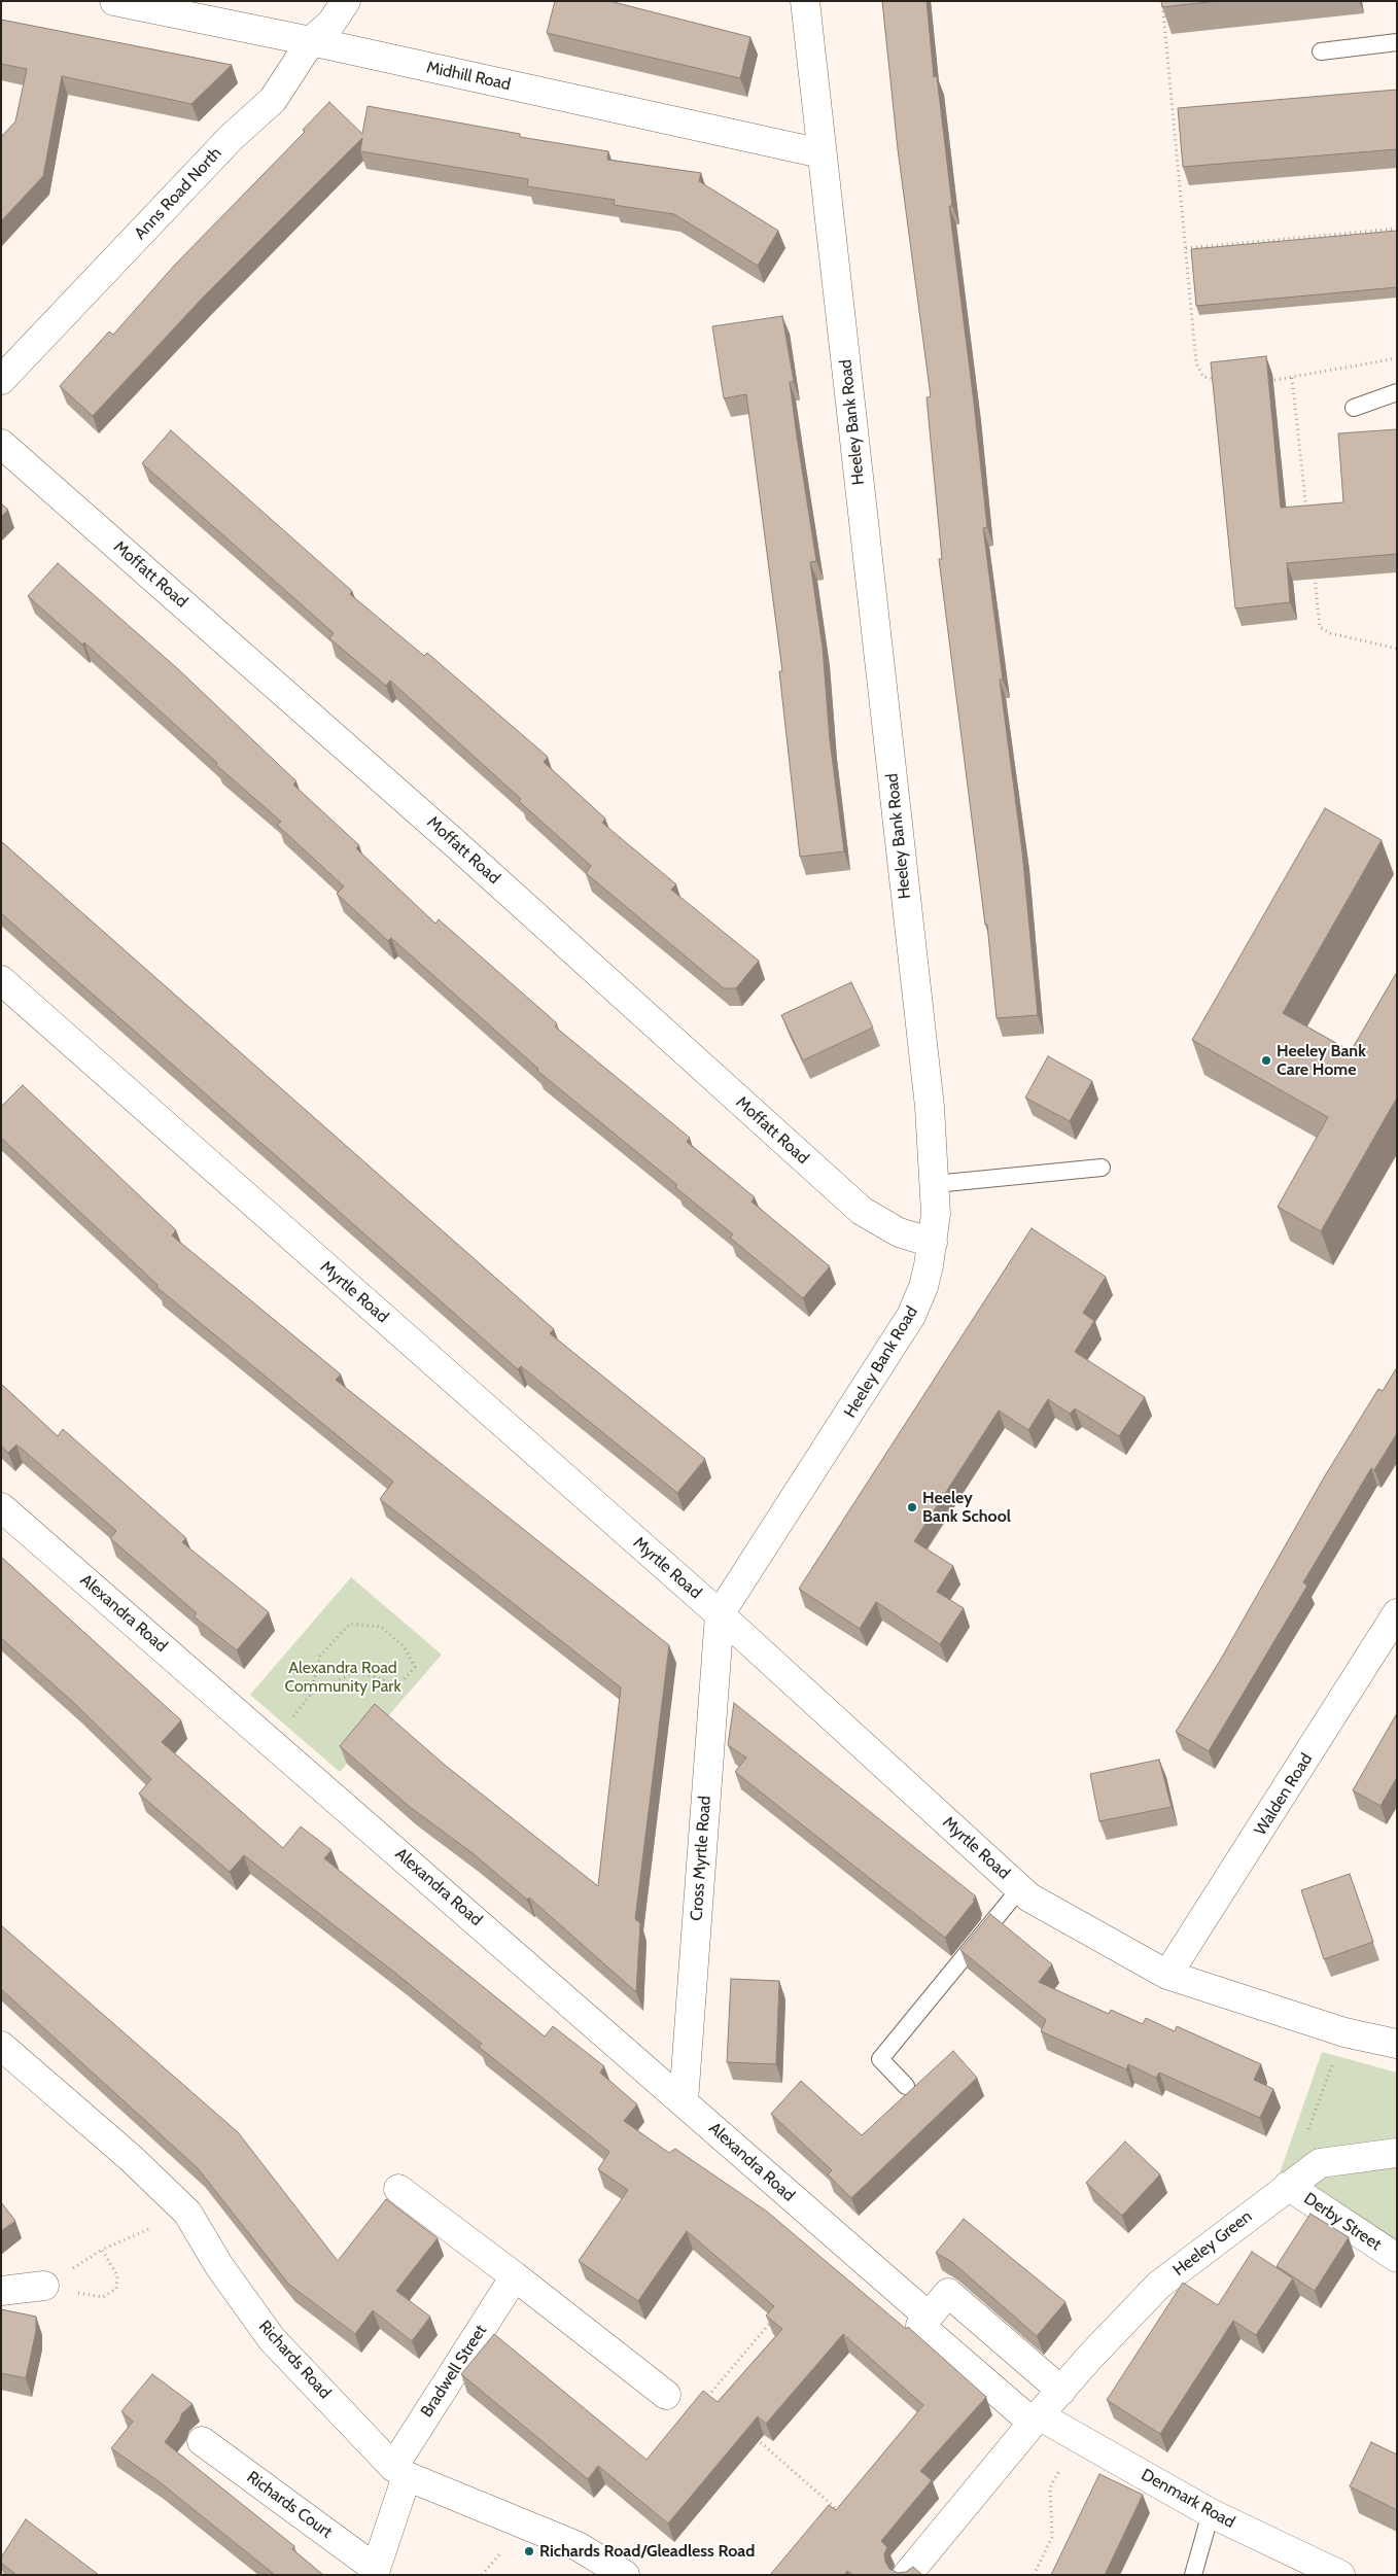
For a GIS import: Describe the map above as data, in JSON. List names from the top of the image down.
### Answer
{
  "streets": {
    "street": [
      "Midhill Road",
      "Anns Road North",
      "Heeley Bank Road",
      "Moffatt Road",
      "Myrtle Road",
      "Alexandra Road",
      "Walden Road",
      "Cross Myrtle Road",
      "Derby Street",
      "Heeley Green",
      "Richards Road",
      "Bradwell Street",
      "Denmark Road",
      "Richards Court"
    ]
  },
  "crossings": [
    ["Midhill Road", "Anns Road North"],
    ["Midhill Road", "Heeley Bank Road"],
    ["Heeley Bank Road", "Moffatt Road"],
    ["Heeley Bank Road", "Myrtle Road"],
    ["Heeley Bank Road", "Cross Myrtle Road"],
    ["Myrtle Road", "Walden Road"],
    ["Myrtle Road", "Cross Myrtle Road"],
    ["Alexandra Road", "Cross Myrtle Road"],
    ["Derby Street", "Heeley Green"],
    ["Heeley Green", "Denmark Road"],
    ["Richards Road", "Bradwell Street"],
    ["Richards Road", "Richards Court"],
    ["Bradwell Street", "Richards Court"]
  ],
  "parks": ["Alexandra Road Community Park"],
  "places": ["Heeley Bank Care Home", "Heeley Bank School", "Richards Road/Gleadless Road"]
}
